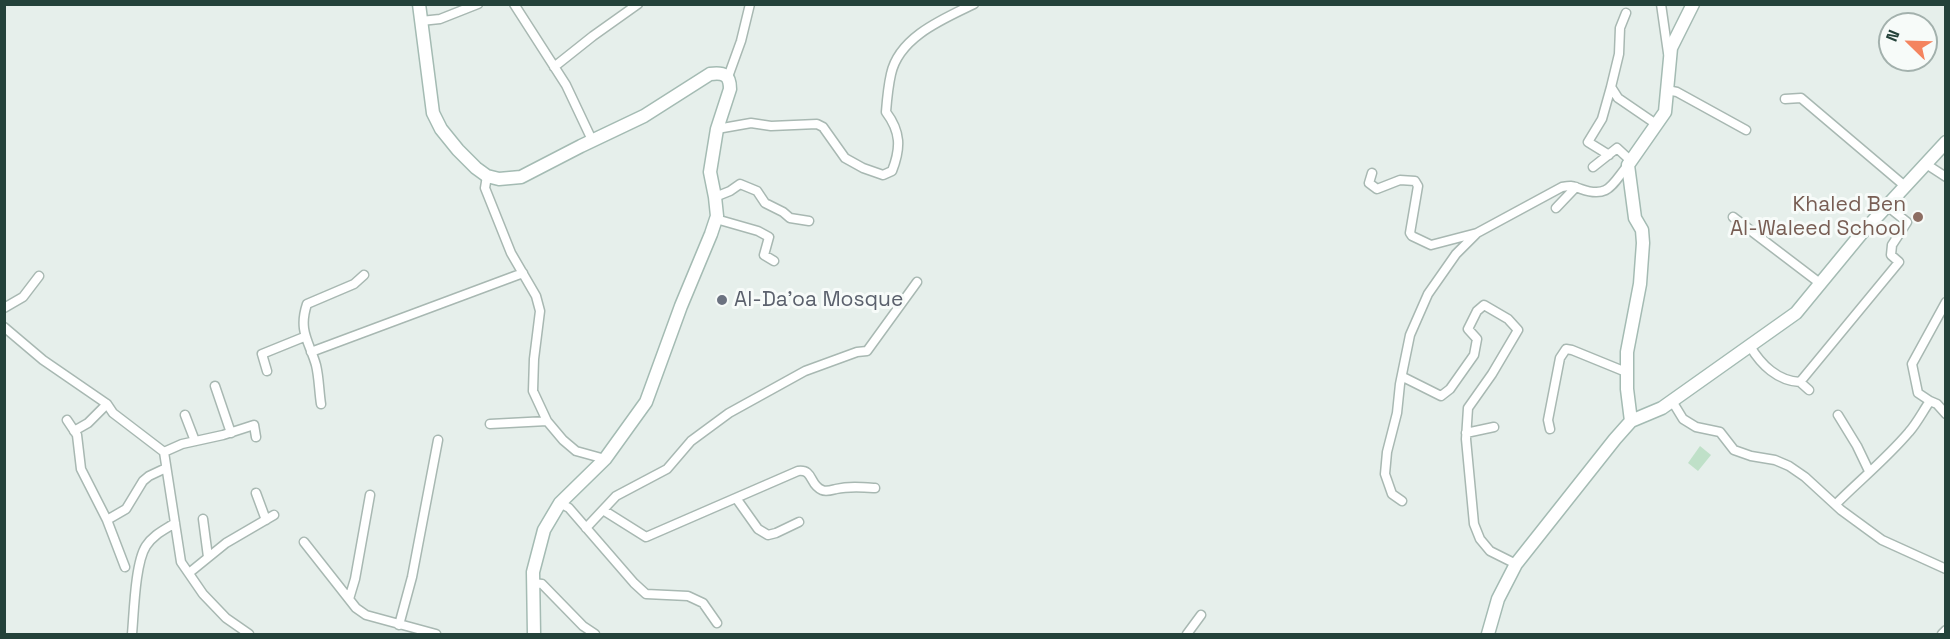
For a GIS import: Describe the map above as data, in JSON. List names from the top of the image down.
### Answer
{
  "places": ["Khaled Ben Al-Waleed School", "Al-Da'oa Mosque"],
  "north": "top left"
}
